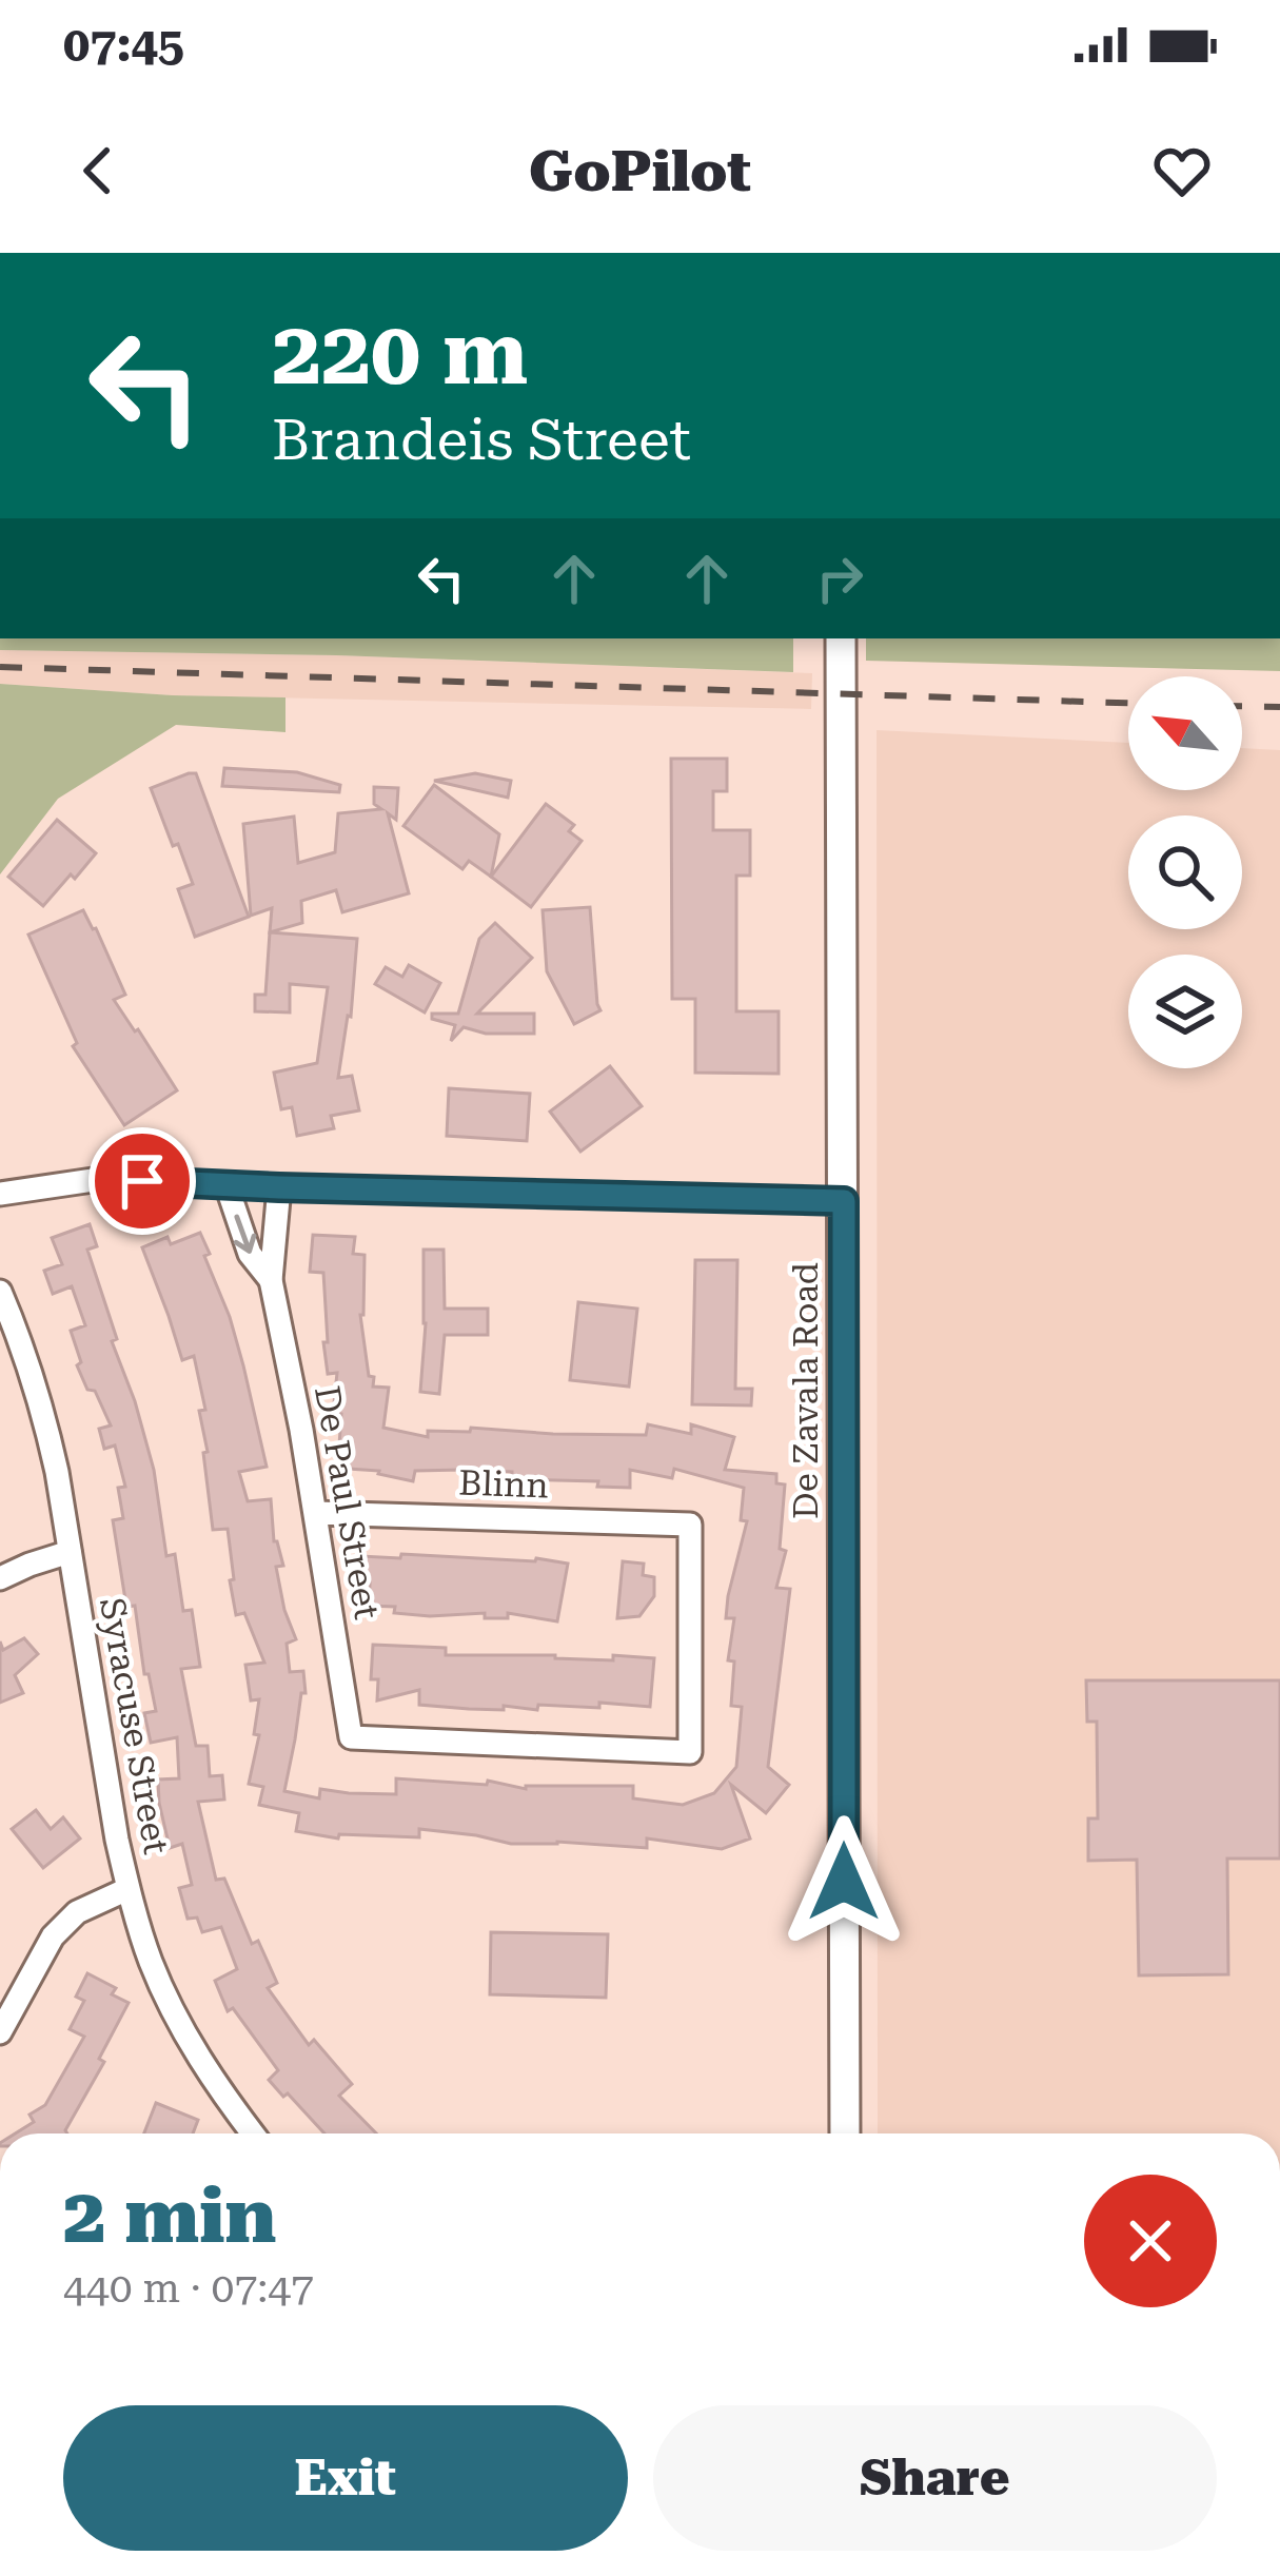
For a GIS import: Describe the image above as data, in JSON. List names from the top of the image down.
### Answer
{
  "streets": {
    "main road": ["De Zavala Road"],
    "street": ["Blinn", "De Paul Street", "Syracuse Street"]
  },
  "crossings": [
    ["Blinn", "De Paul Street"]
  ],
  "north": "top left",
  "page": {
    "status": "07:45",
    "header": "GoPilot",
    "turn": ["220 m", "Brandeis Street"],
    "heading": ["2 min", "440 m · 07:47"],
    "buttons": ["Exit", "Share"]
  }
}
